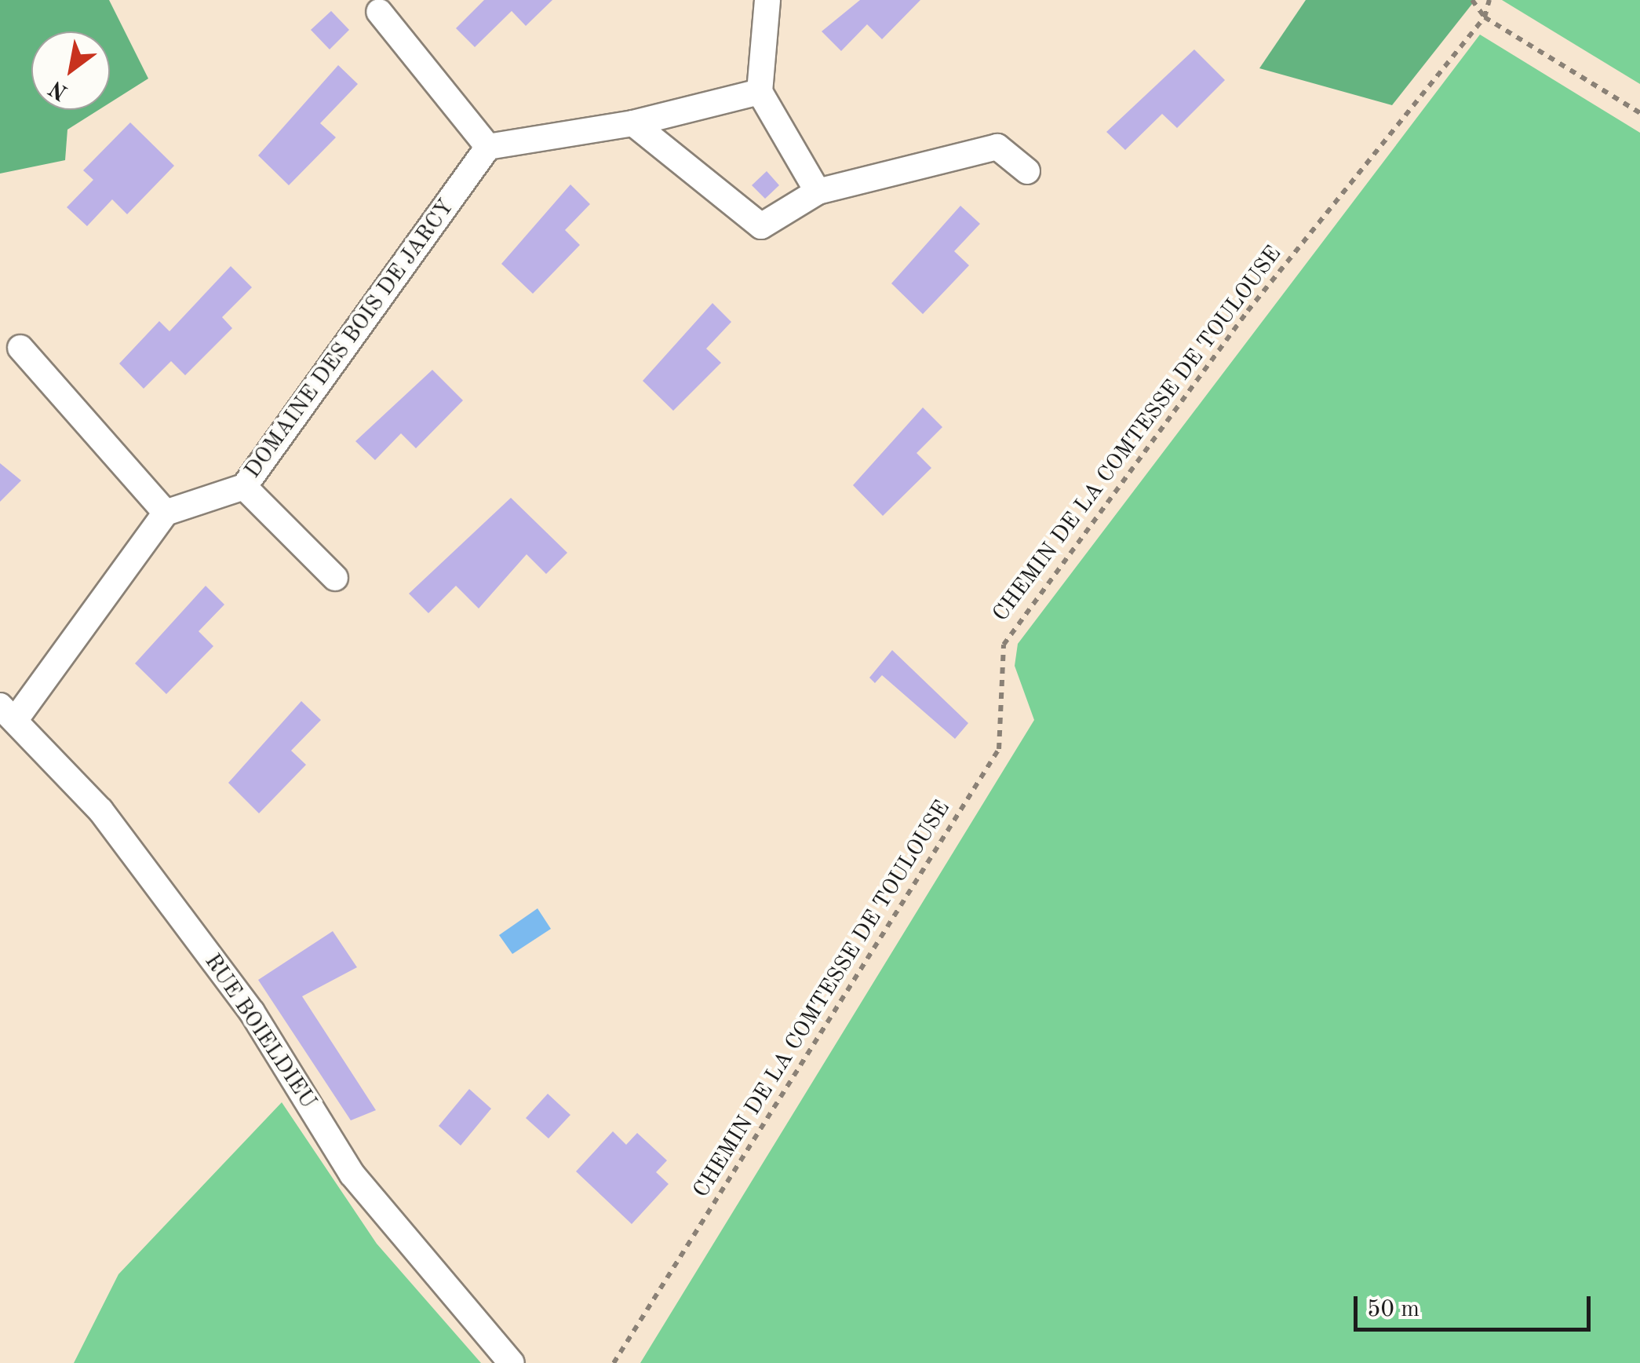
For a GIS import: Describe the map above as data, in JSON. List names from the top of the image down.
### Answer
{
  "streets": {
    "street": ["DOMAINE DES BOIS DE JARCY", "RUE BOIELDIEU"],
    "path": ["CHEMIN DE LA COMTESSE DE TOULOUSE"]
  },
  "scale_bar": "50 m",
  "north": "bottom left"
}
